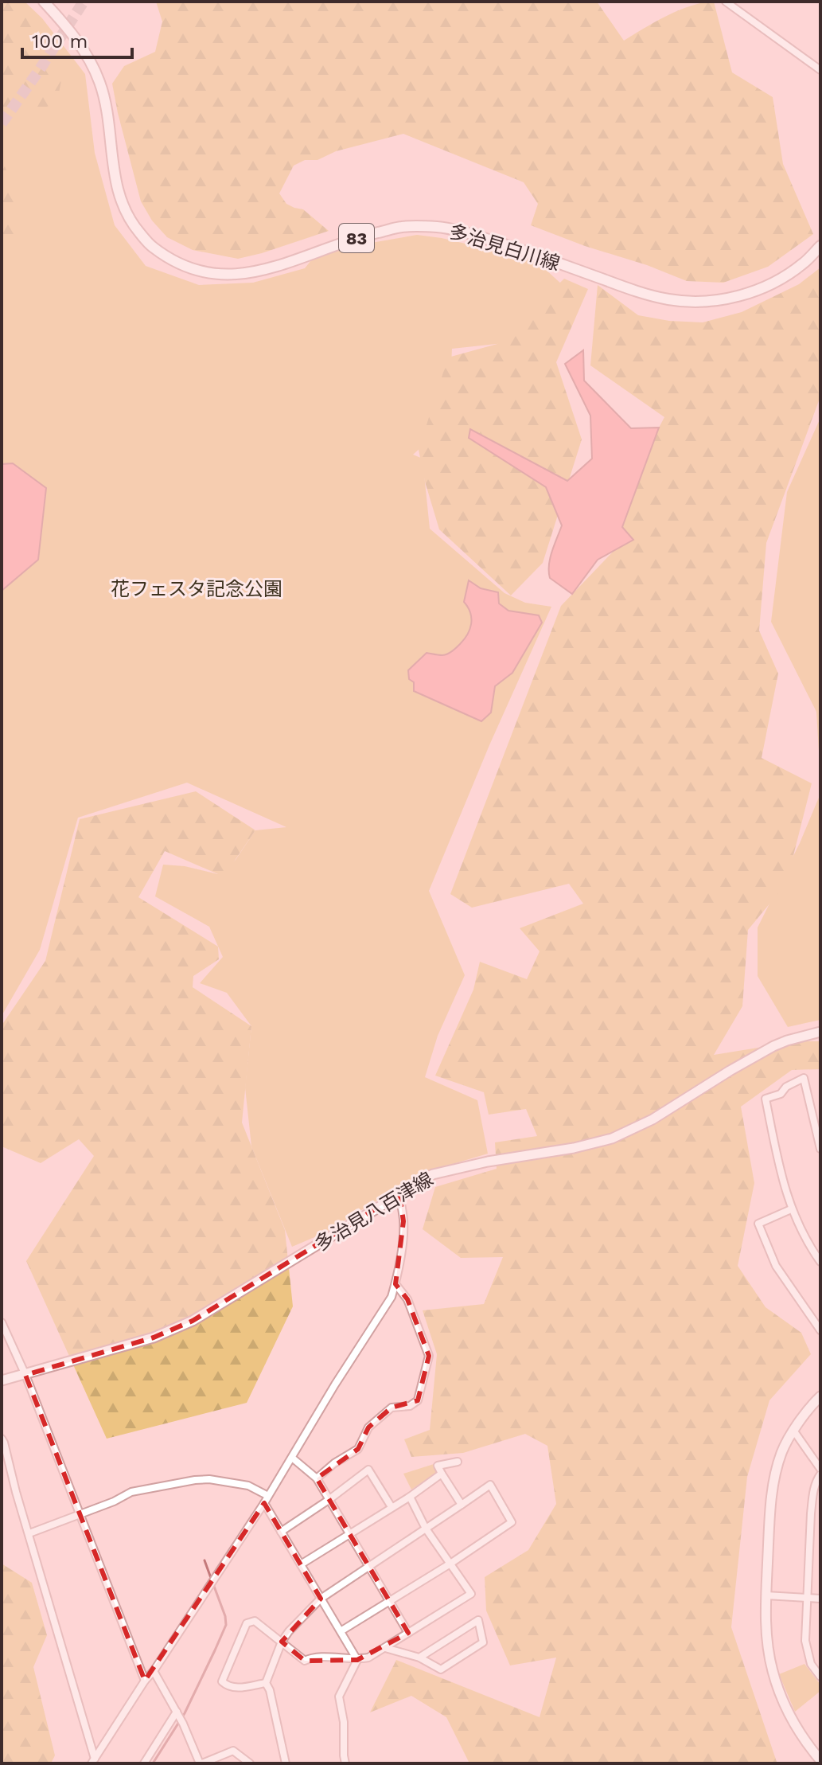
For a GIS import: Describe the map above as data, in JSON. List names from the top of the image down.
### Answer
{
  "streets": {
    "main road": ["83", "多治見白川線", "多治見八百津線"]
  },
  "parks": ["花フェスタ記念公園"],
  "scale_bar": "100 m"
}
